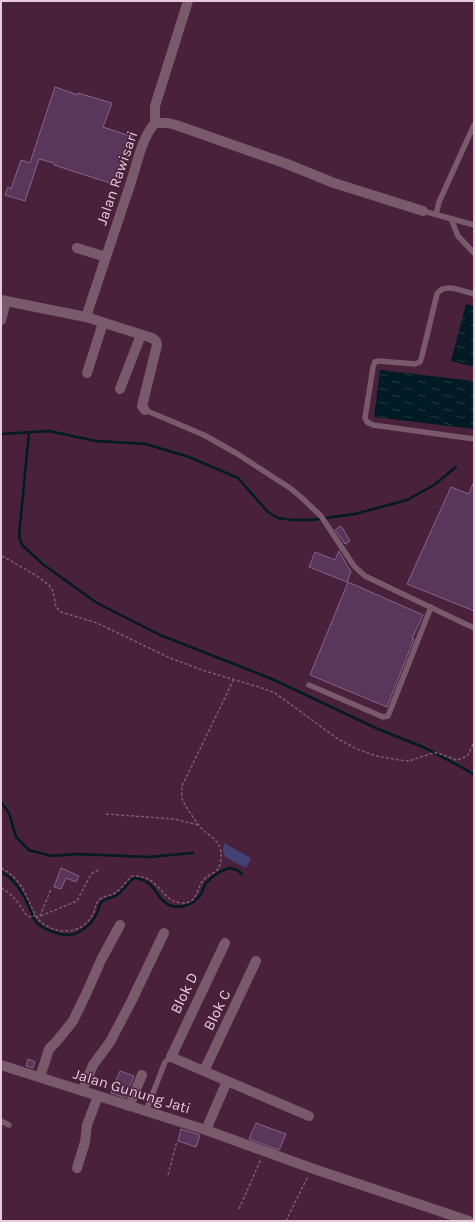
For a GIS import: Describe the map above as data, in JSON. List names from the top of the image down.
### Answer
{
  "streets": {
    "street": [
      "Jalan Rawisari",
      "Blok D",
      "Blok C",
      "Jalan Gunung Jati"
    ]
  }
}
